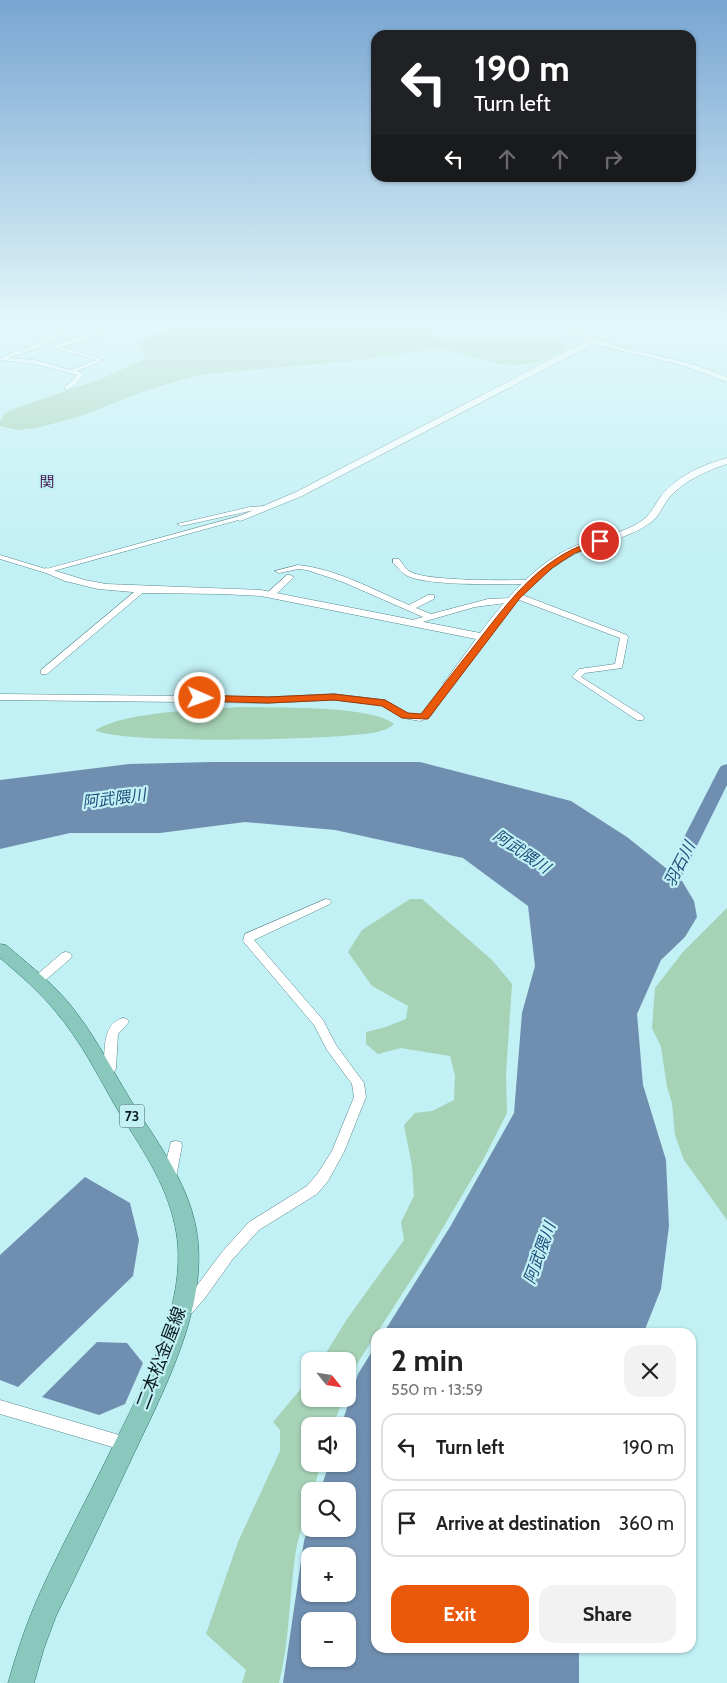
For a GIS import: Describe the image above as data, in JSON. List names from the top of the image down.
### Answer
{
  "streets": {
    "main road": ["73", "二本松金屋線"]
  },
  "districts": ["関"],
  "water": ["阿武隈川", "羽石川"],
  "north": "bottom right",
  "page": {
    "turn": ["190 m", "Turn left"],
    "heading": ["2 min", "550 m · 13:59"],
    "map_buttons": ["+", "−"],
    "list": [
      {
        "name": "Turn left",
        "value": "190 m"
      },
      {
        "name": "Arrive at destination",
        "value": "360 m"
      }
    ],
    "buttons": ["Exit", "Share"]
  }
}
